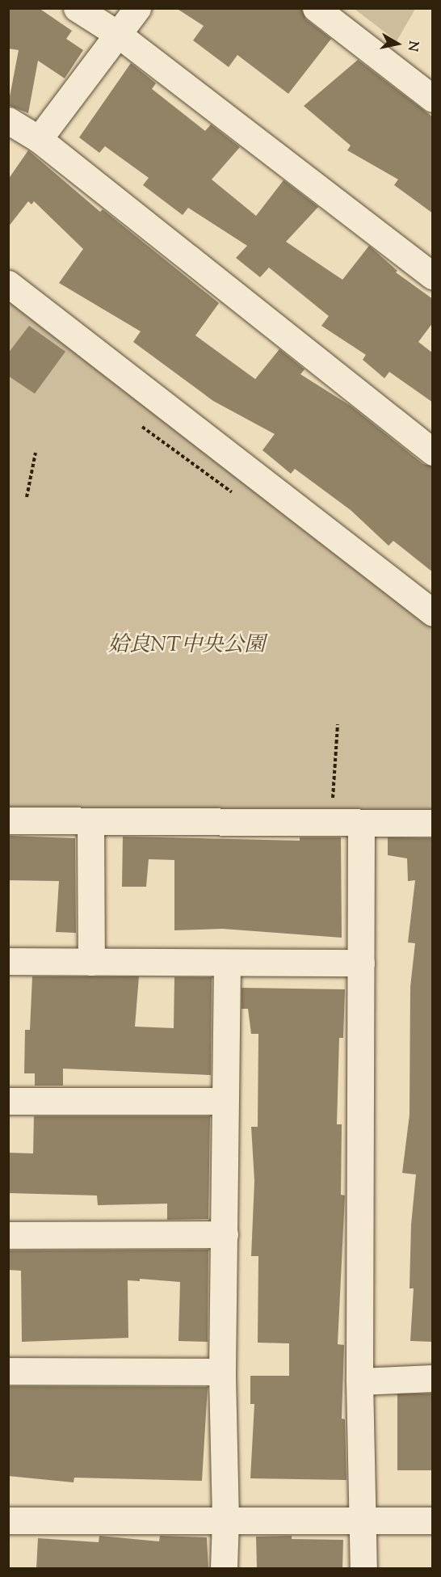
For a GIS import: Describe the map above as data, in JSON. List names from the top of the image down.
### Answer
{
  "parks": ["姶良NT中央公園"],
  "north": "right"
}
